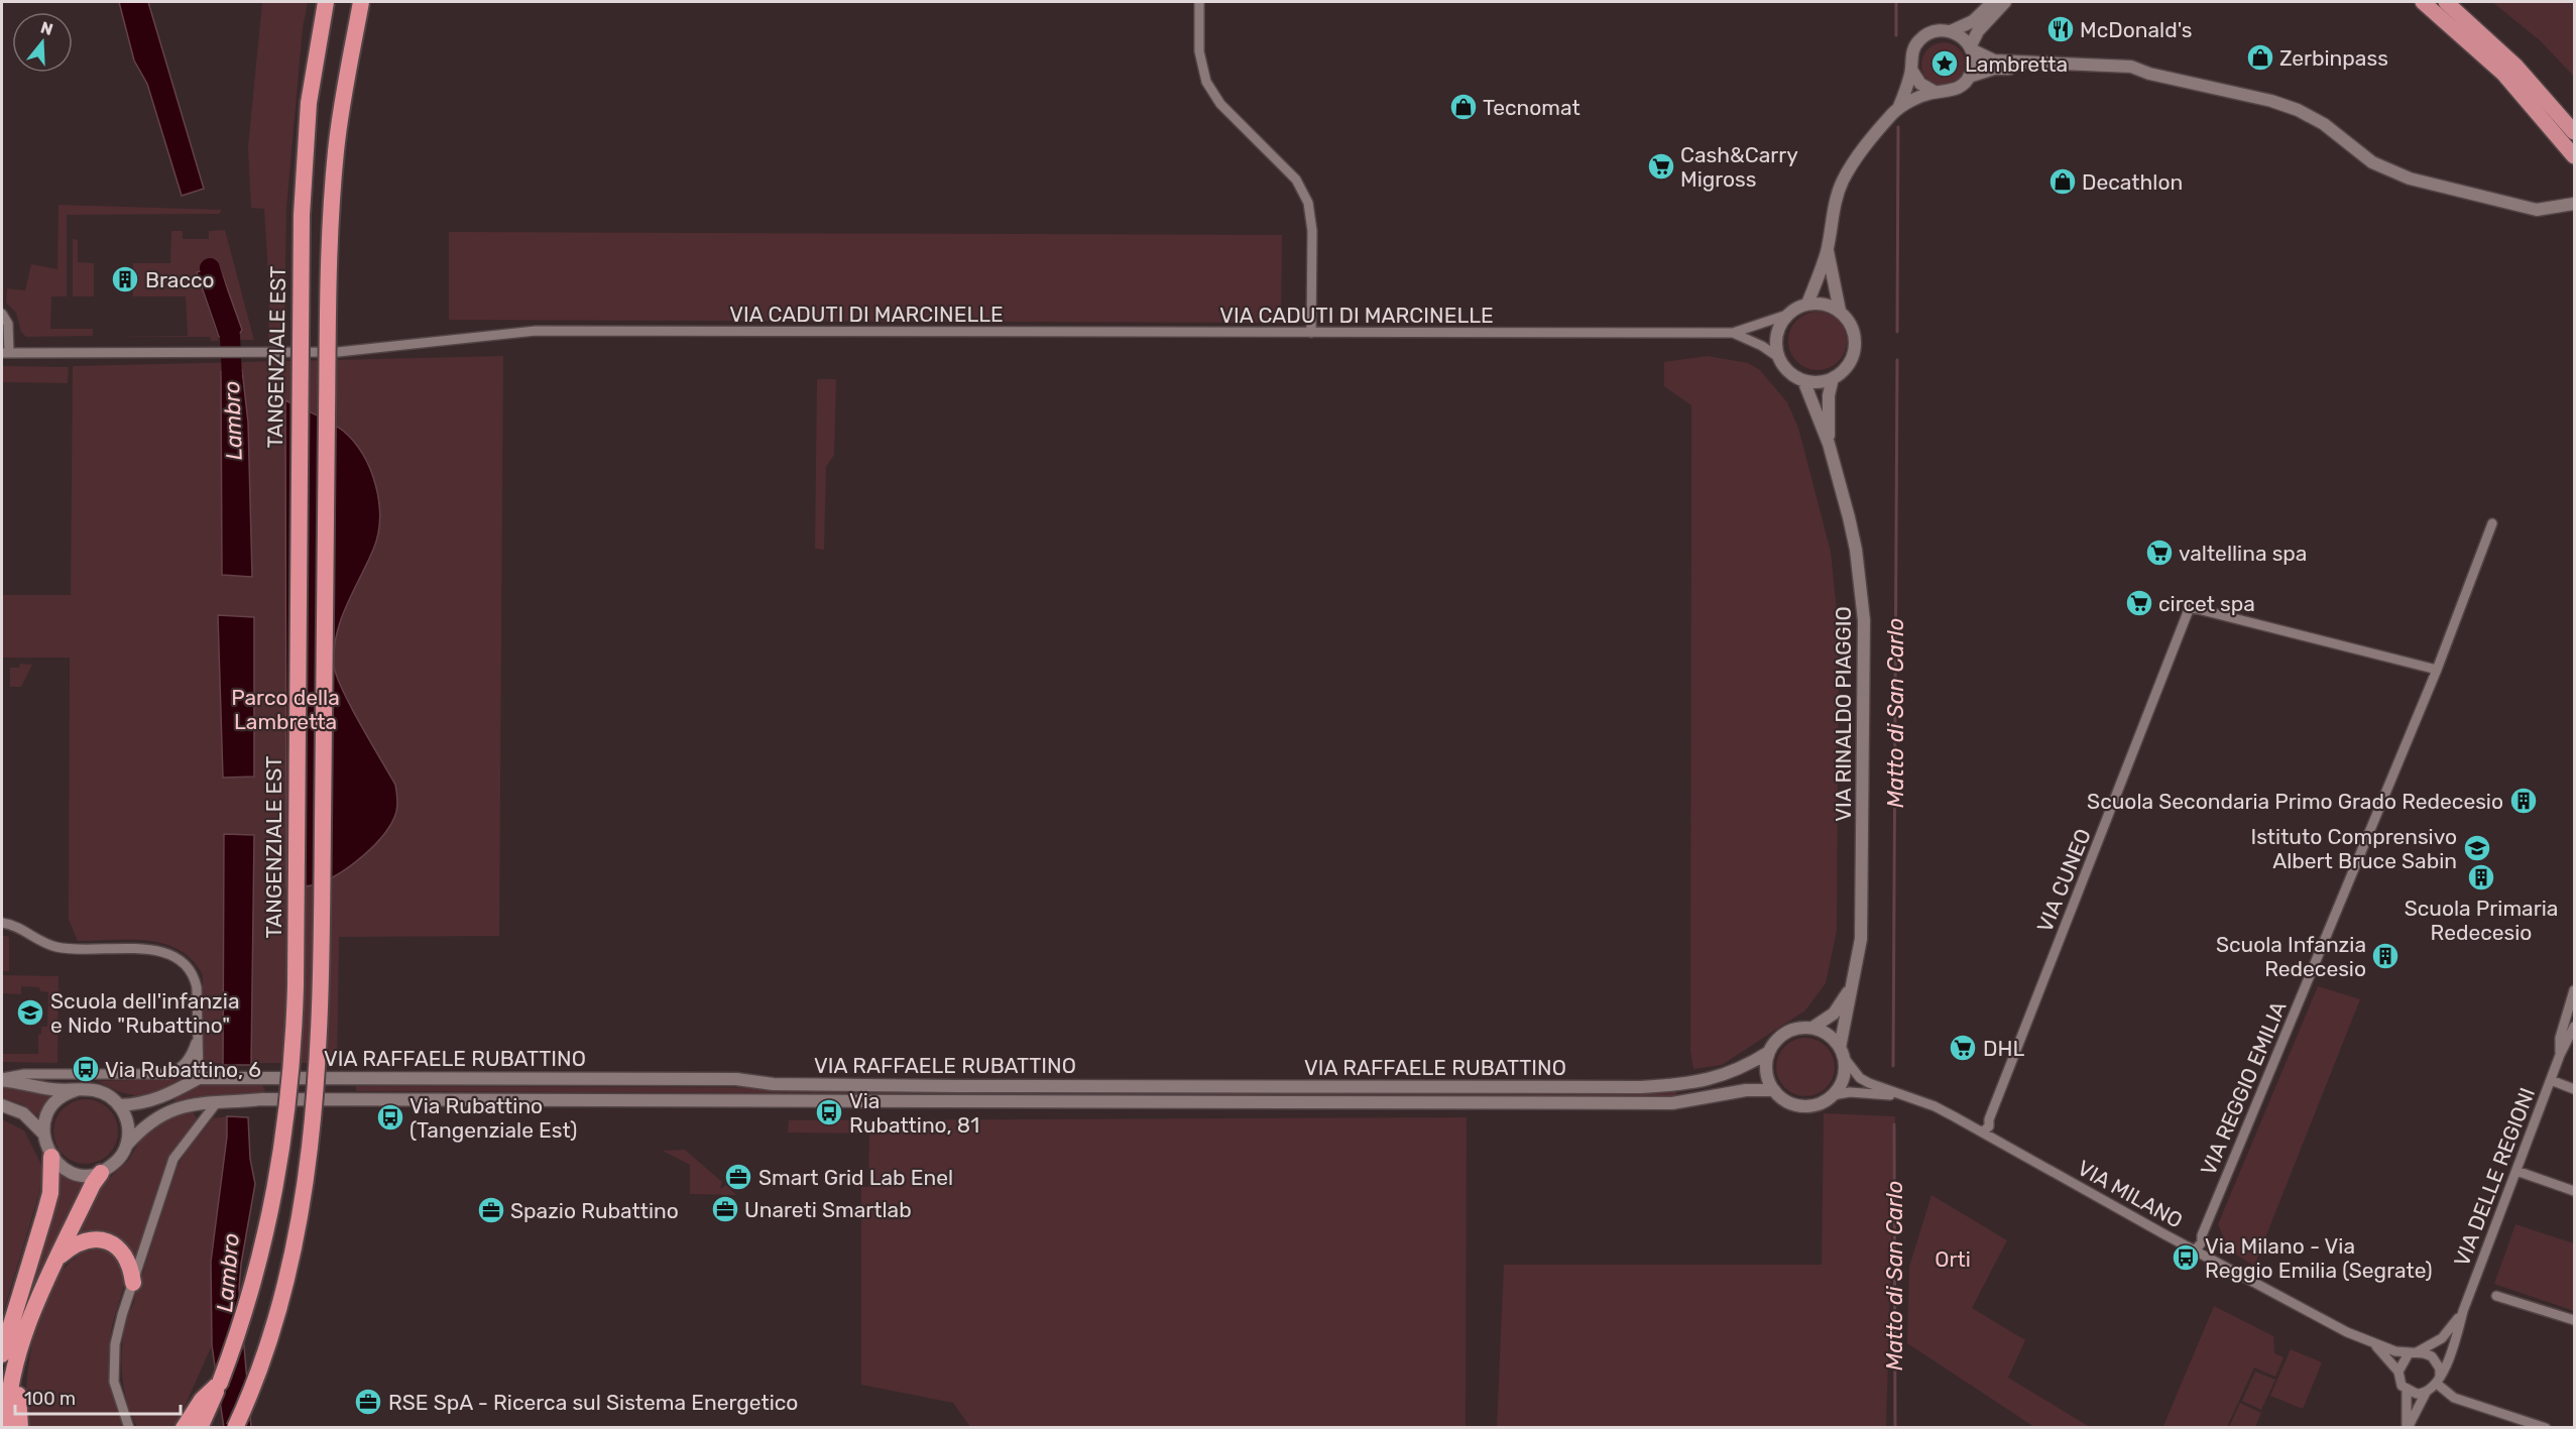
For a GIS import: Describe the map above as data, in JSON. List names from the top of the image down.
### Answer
{
  "streets": {
    "highway": ["TANGENZIALE EST"],
    "street": [
      "VIA CADUTI DI MARCINELLE",
      "VIA RINALDO PIAGGIO",
      "VIA CUNEO",
      "VIA RAFFAELE RUBATTINO",
      "VIA REGGIO EMILIA",
      "VIA DELLE REGIONI",
      "VIA MILANO"
    ]
  },
  "crossings": [
    ["VIA CADUTI DI MARCINELLE", "VIA RINALDO PIAGGIO"],
    ["VIA RINALDO PIAGGIO", "VIA RAFFAELE RUBATTINO"],
    ["VIA RINALDO PIAGGIO", "VIA MILANO"],
    ["VIA CUNEO", "VIA REGGIO EMILIA"],
    ["VIA CUNEO", "VIA MILANO"],
    ["VIA RAFFAELE RUBATTINO", "VIA MILANO"],
    ["VIA REGGIO EMILIA", "VIA MILANO"]
  ],
  "water": ["Lambro", "Matto di San Carlo"],
  "parks": ["Parco della Lambretta", "Orti"],
  "places": {
    "restaurant": ["McDonald's"],
    "shop": ["Zerbinpass", "Tecnomat", "Decathlon"],
    "place": ["Lambretta"],
    "supermarket": [
      "Cash&Carry Migross",
      "valtellina spa",
      "circet spa",
      "DHL"
    ],
    "building": [
      "Bracco",
      "Scuola Secondaria Primo Grado Redecesio",
      "Scuola Primaria Redecesio",
      "Scuola Infanzia Redecesio"
    ],
    "school or university": ["Istituto Comprensivo Albert Bruce Sabin", "Scuola dell'infanzia e Nido \"Rubattino\""],
    "bus stop": [
      "Via Rubattino, 6",
      "Via Rubattino, 81",
      "Via Rubattino (Tangenziale Est)",
      "Via Milano - Via Reggio Emilia (Segrate)"
    ],
    "office": [
      "Smart Grid Lab Enel",
      "Unareti Smartlab",
      "Spazio Rubattino",
      "RSE SpA - Ricerca sul Sistema Energetico"
    ]
  },
  "scale_bar": "100 m",
  "north": "top"
}
